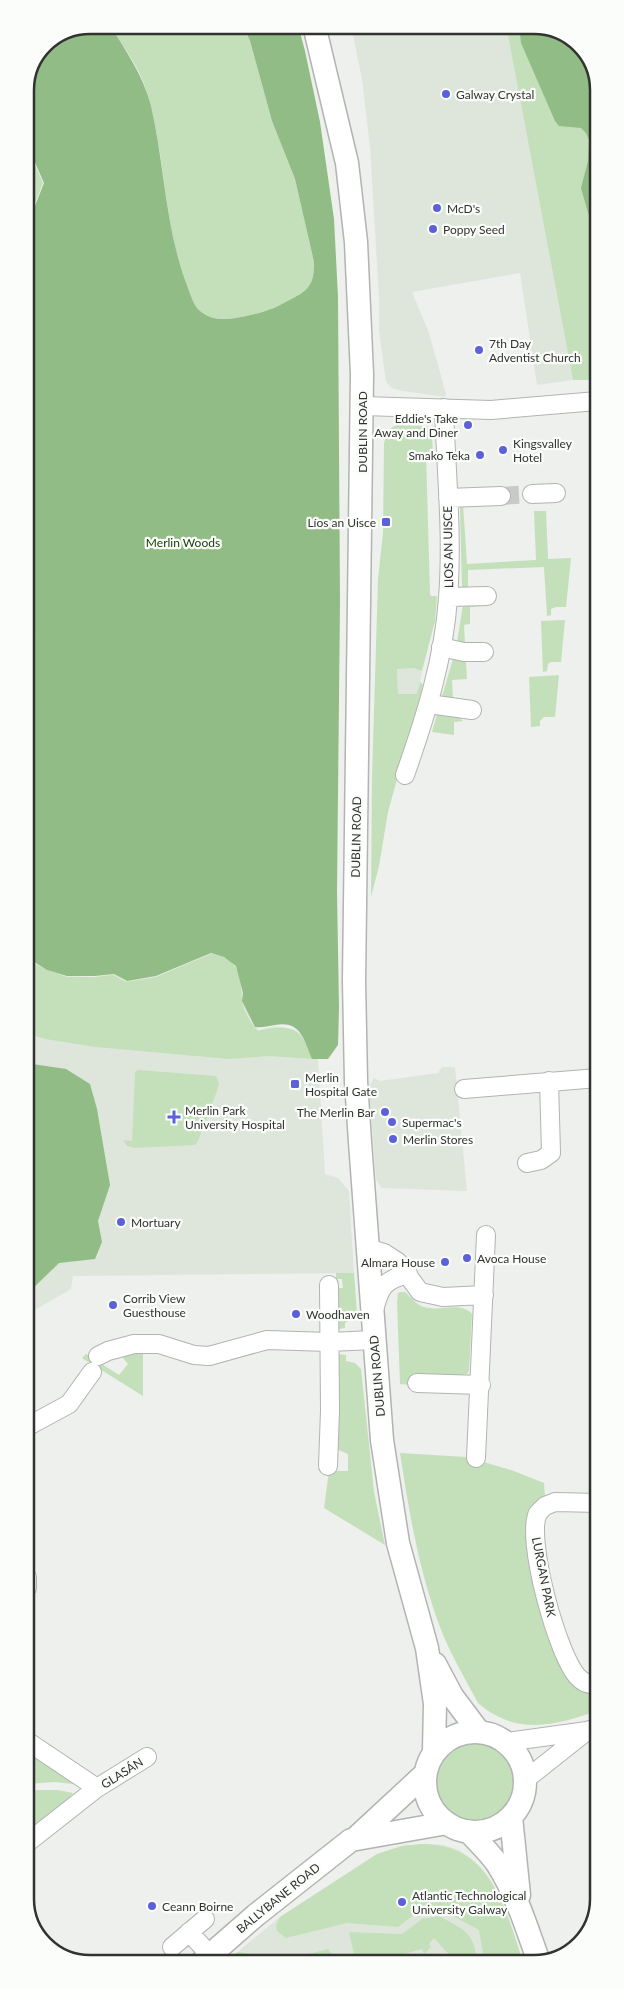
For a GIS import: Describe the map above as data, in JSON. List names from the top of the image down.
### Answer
{
  "streets": {
    "main road": ["DUBLIN ROAD", "BALLYBANE ROAD"],
    "street": ["LIOS AN UISCE", "LURGAN PARK", "GLASÁN"]
  },
  "crossings": [
    ["DUBLIN ROAD", "BALLYBANE ROAD"]
  ],
  "parks": ["Merlin Woods"],
  "places": {
    "other": [
      "Galway Crystal",
      "McD's",
      "Poppy Seed",
      "7th Day Adventist Church",
      "Eddie's Take Away and Diner",
      "Kingsvalley Hotel",
      "Smako Teka",
      "The Merlin Bar",
      "Supermac's",
      "Merlin Stores",
      "Mortuary",
      "Avoca House",
      "Almara House",
      "Corrib View Guesthouse",
      "Woodhaven",
      "Atlantic Technological University Galway",
      "Ceann Boirne"
    ],
    "transit": ["Líos an Uisce", "Merlin Hospital Gate"],
    "health": ["Merlin Park University Hospital"]
  }
}
